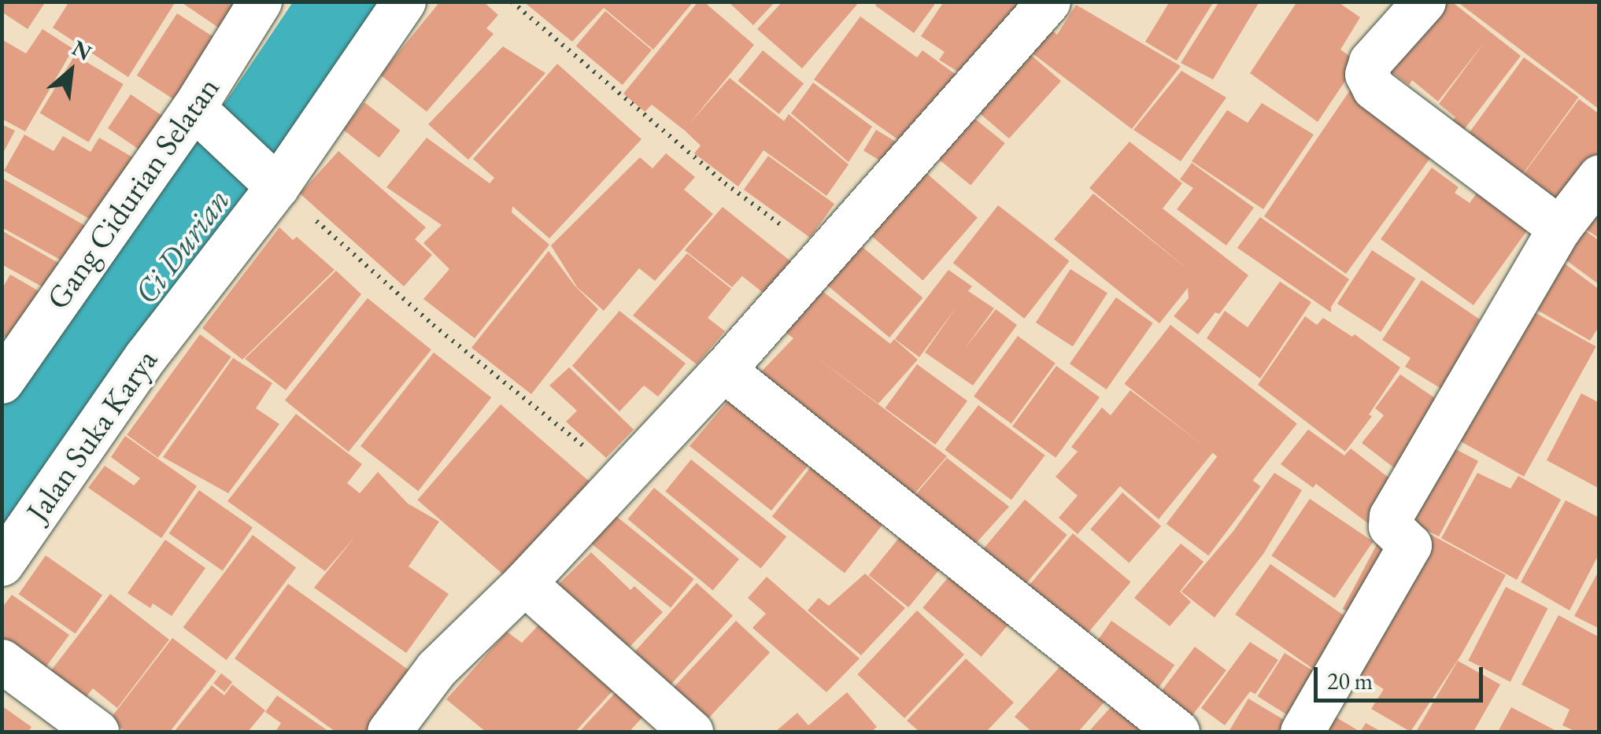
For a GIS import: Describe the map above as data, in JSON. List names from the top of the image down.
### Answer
{
  "streets": {
    "street": ["Gang Cidurian Selatan", "Jalan Suka Karya"]
  },
  "water": ["Ci Durian"],
  "scale_bar": "20 m",
  "north": "top right"
}
